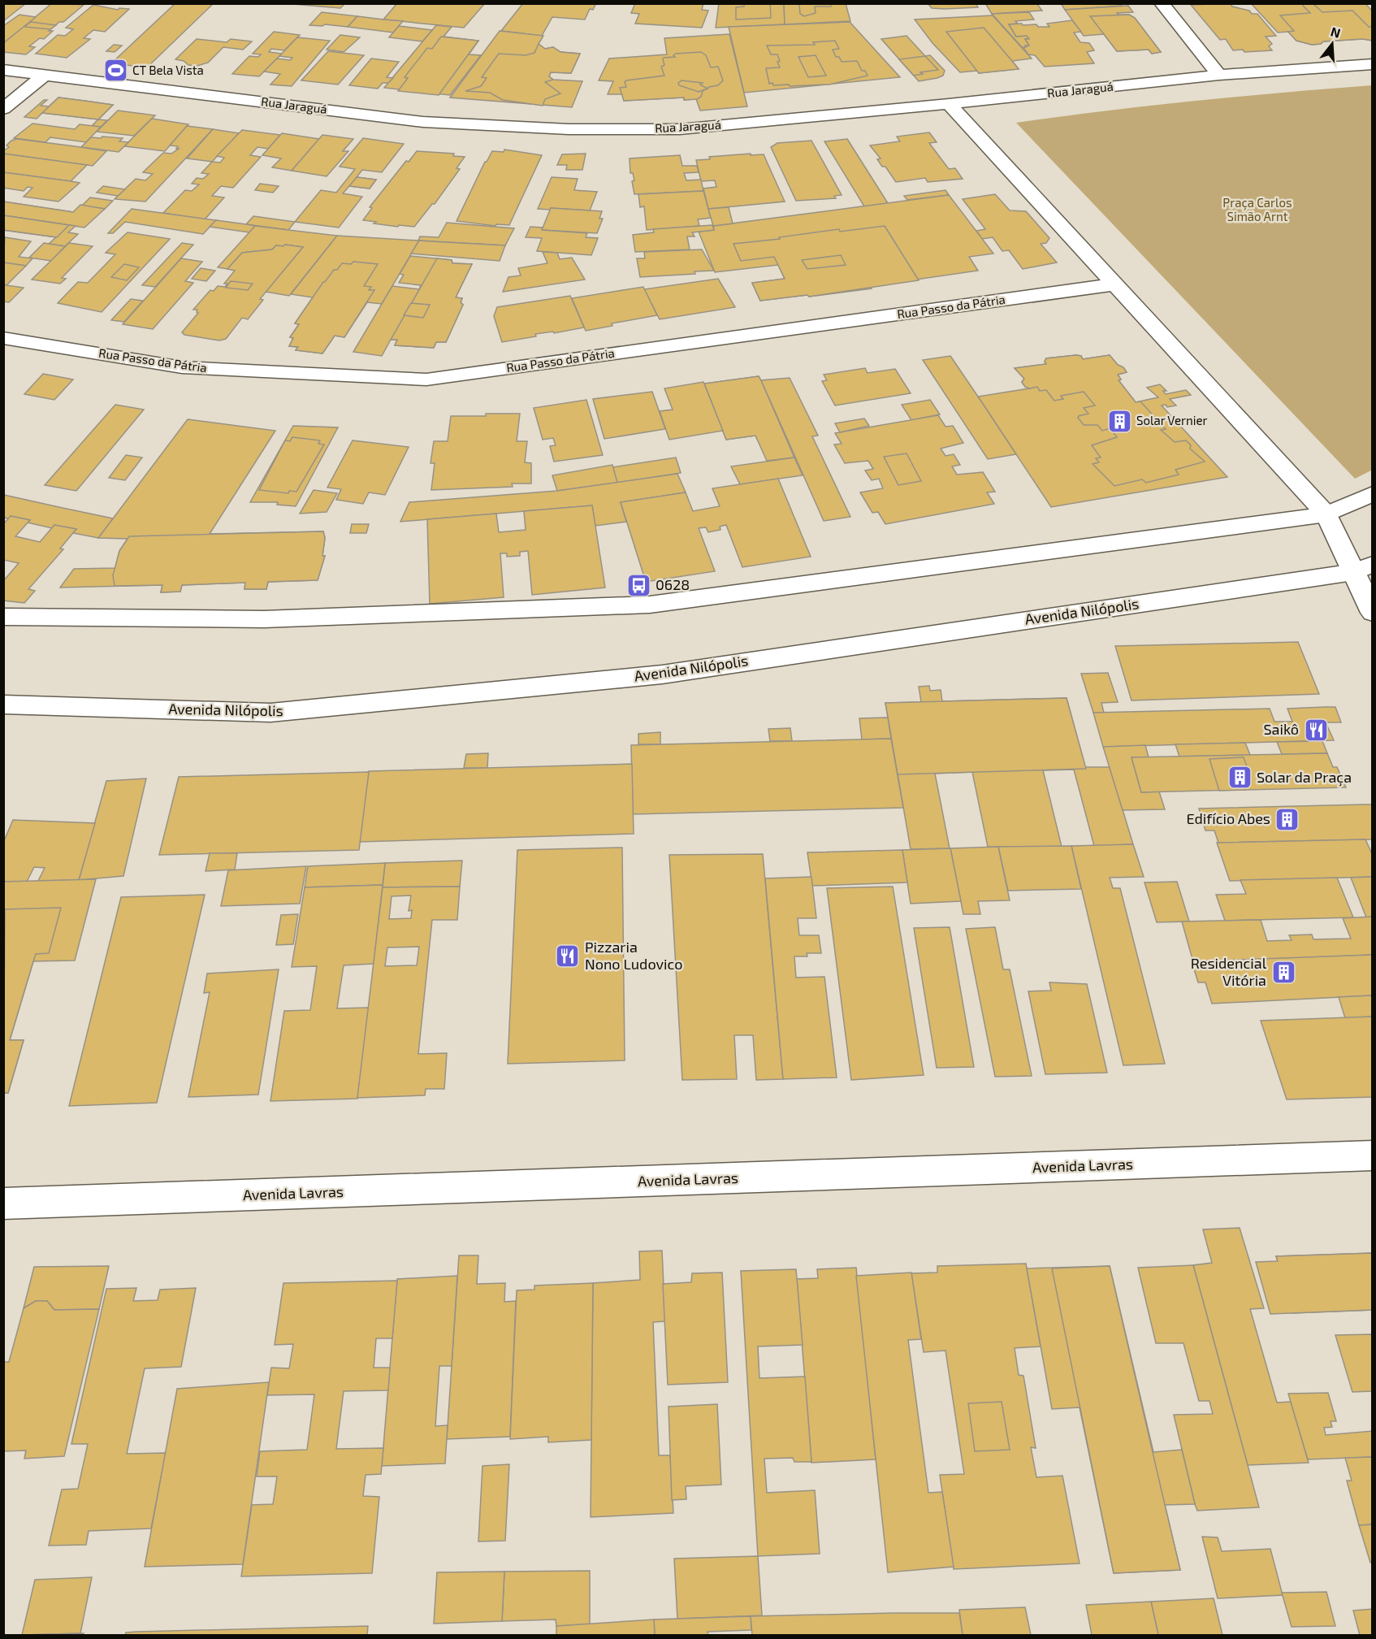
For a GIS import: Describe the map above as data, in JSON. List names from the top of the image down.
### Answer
{
  "streets": {
    "street": [
      "Rua Jaraguá",
      "Rua Passo da Pátria",
      "Avenida Nilópolis",
      "Avenida Lavras"
    ]
  },
  "parks": ["Praça Carlos Simão Arnt"],
  "places": {
    "sports": ["CT Bela Vista"],
    "building": [
      "Solar Vernier",
      "Solar da Praça",
      "Edifício Abes",
      "Residencial Vitória"
    ],
    "bus stop": ["0628"],
    "restaurant": ["Saikô", "Pizzaria Nono Ludovico"]
  },
  "north": "top"
}
